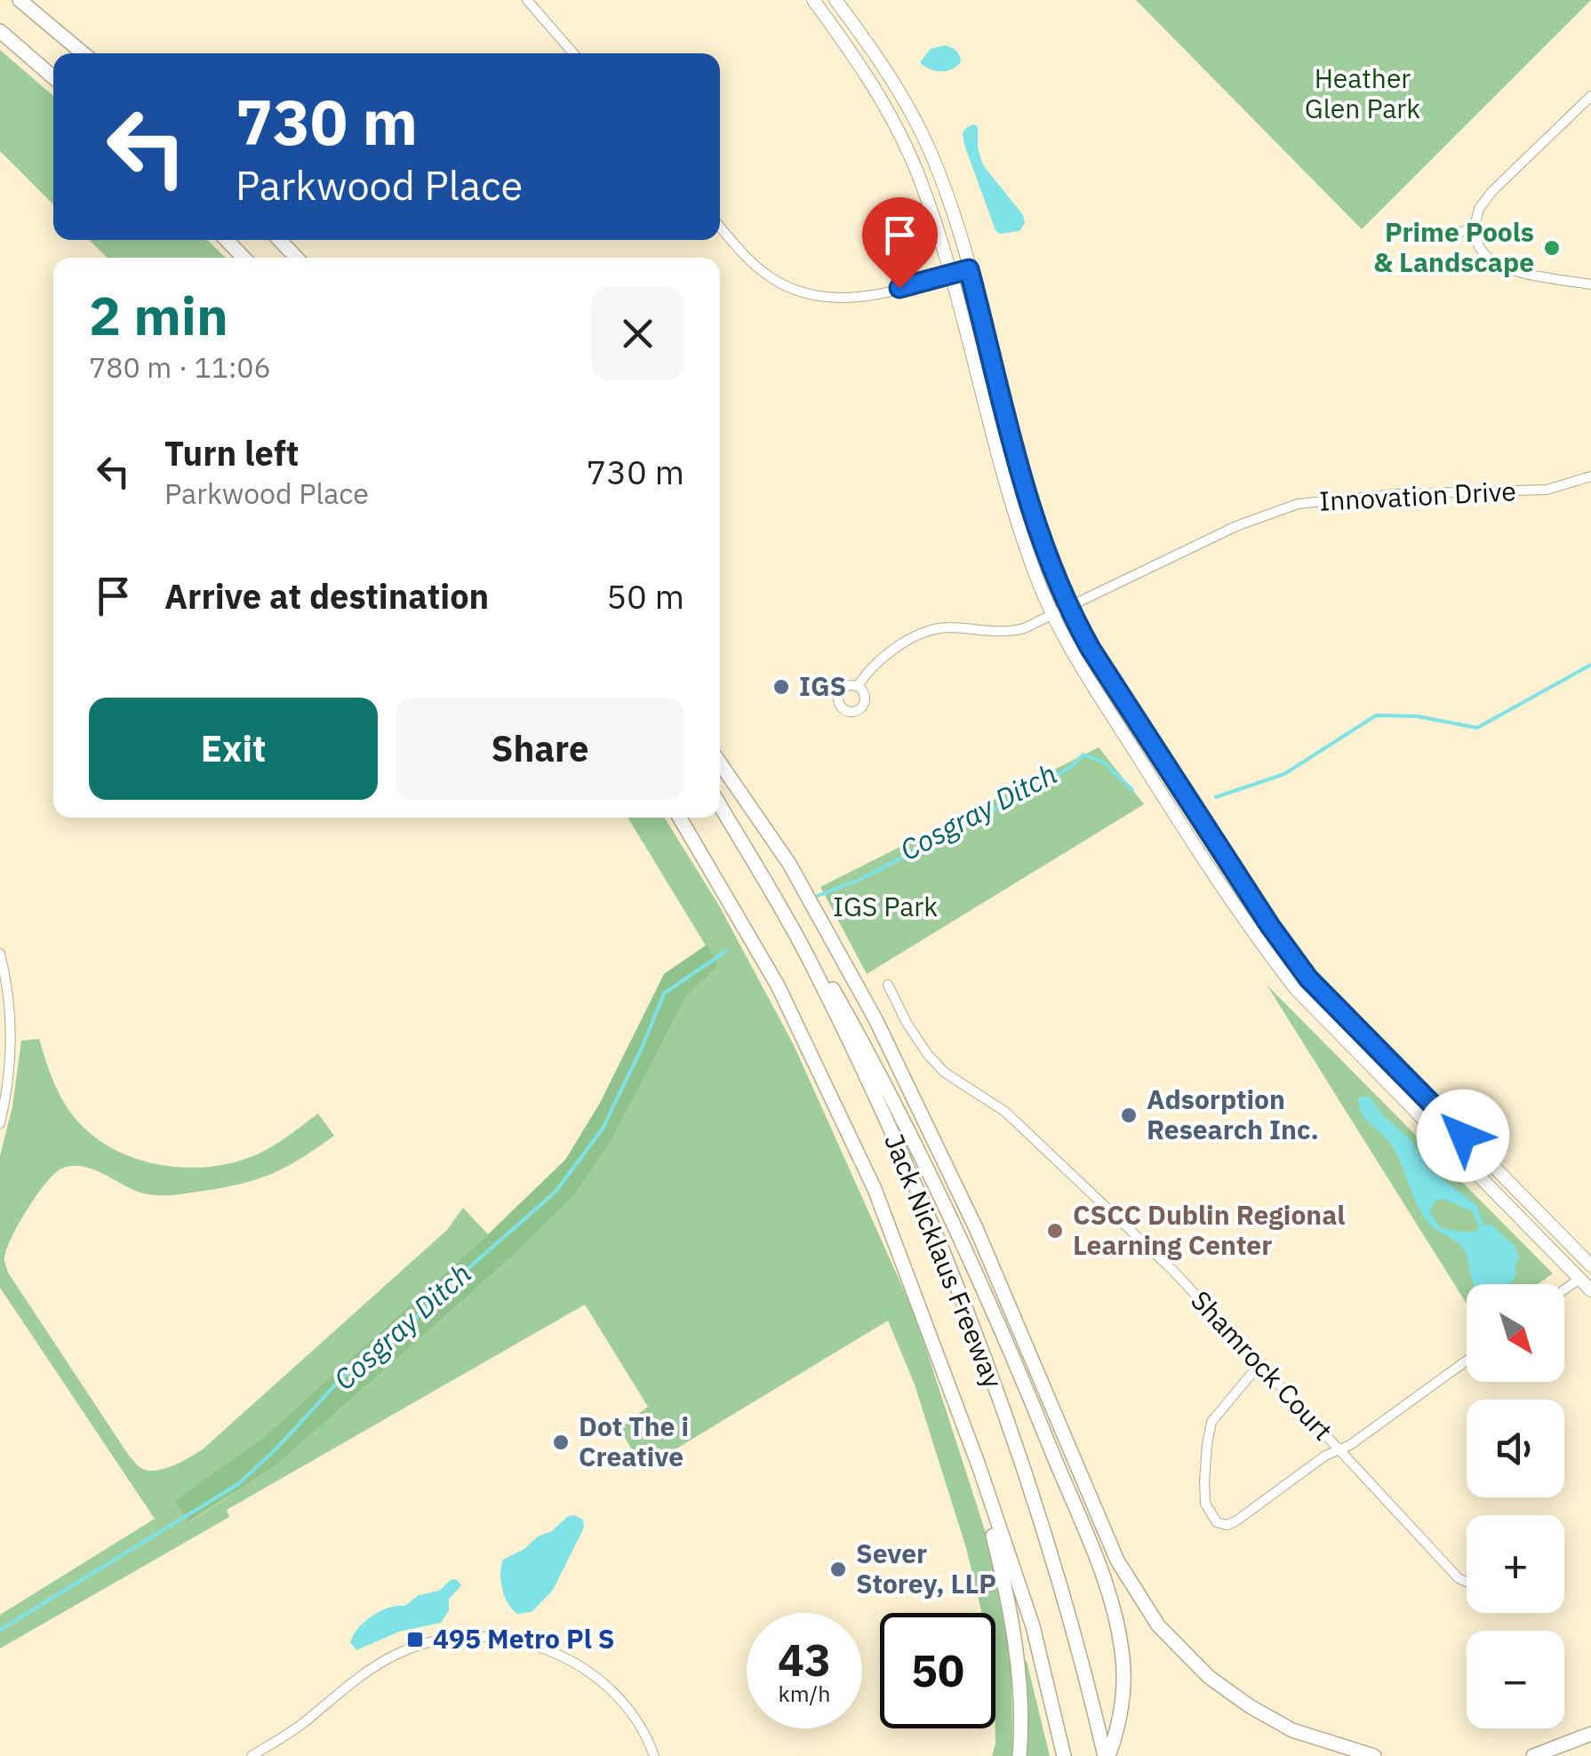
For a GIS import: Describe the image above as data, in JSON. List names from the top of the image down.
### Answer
{
  "streets": {
    "highway": ["Jack Nicklaus Freeway"],
    "street": ["Innovation Drive", "Shamrock Court"]
  },
  "water": ["Cosgray Ditch"],
  "parks": ["Heather Glen Park", "IGS Park"],
  "places": {
    "other": [
      "Prime Pools & Landscape",
      "IGS",
      "Adsorption Research Inc.",
      "CSCC Dublin Regional Learning Center",
      "Dot The i Creative",
      "Sever Storey, LLP"
    ],
    "transit": ["495 Metro Pl S"]
  },
  "north": "bottom right",
  "page": {
    "turn": ["730 m", "Parkwood Place"],
    "heading": ["2 min", "780 m · 11:06"],
    "list": [
      {
        "name": "Turn left",
        "note": "Parkwood Place",
        "value": "730 m"
      },
      {
        "name": "Arrive at destination",
        "value": "50 m"
      }
    ],
    "buttons": ["Exit", "Share"],
    "map_buttons": ["+", "−"],
    "speed": "43 km/h",
    "limit": "50"
  }
}
